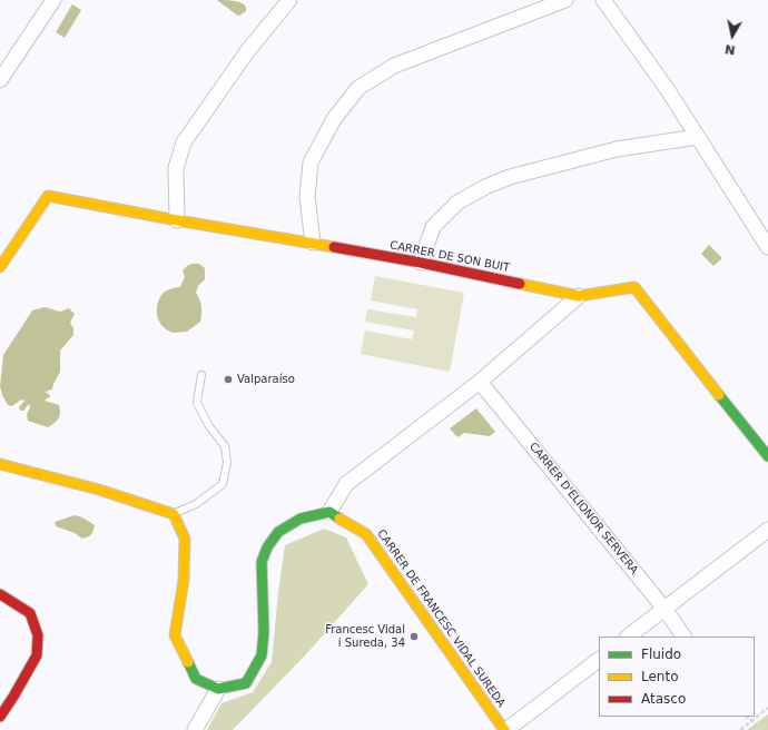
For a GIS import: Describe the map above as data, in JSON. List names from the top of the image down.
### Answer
{
  "streets": {
    "street": ["CARRER DE SON BUIT", "CARRER D'ELIONOR SERVERA", "CARRER DE FRANCESC VIDAL SUREDA"]
  },
  "places": ["Valparaíso", "Francesc Vidal i Sureda, 34"],
  "legend": ["Fluido", "Lento", "Atasco"],
  "north": "bottom"
}
